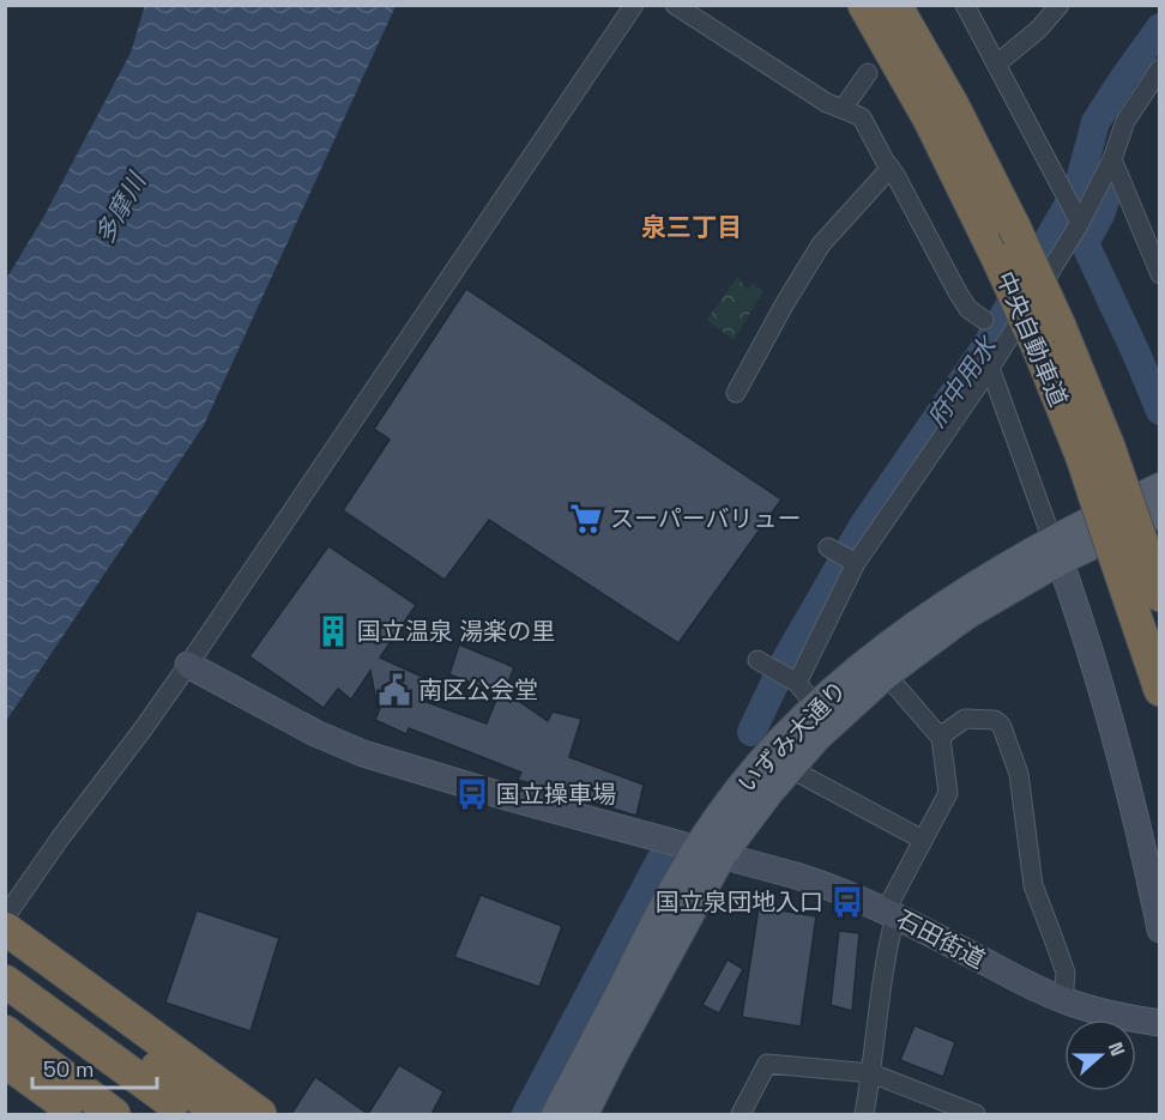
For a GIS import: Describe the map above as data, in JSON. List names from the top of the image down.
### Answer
{
  "streets": {
    "highway": ["中央自動車道"],
    "main road": ["いずみ大通り"],
    "street": ["石田街道"]
  },
  "crossings": [
    ["いずみ大通り", "石田街道"]
  ],
  "districts": ["泉三丁目"],
  "water": ["多摩川", "府中用水"],
  "places": {
    "supermarket": ["スーパーバリュー"],
    "building": ["国立温泉 湯楽の里"],
    "public building": ["南区公会堂"],
    "bus stop": ["国立操車場", "国立泉団地入口"]
  },
  "scale_bar": "50 m",
  "north": "right"
}
